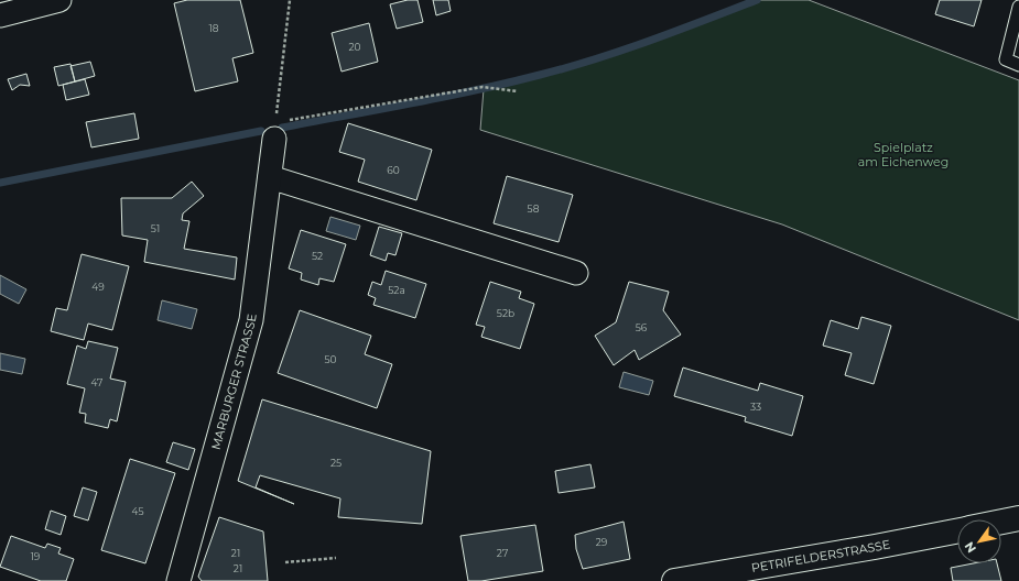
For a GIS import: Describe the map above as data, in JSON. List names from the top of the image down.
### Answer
{
  "streets": {
    "main road": ["PETRIFELDERSTRASSE"],
    "street": ["MARBURGER STRASSE"]
  },
  "parks": ["Spielplatz am Eichenweg"],
  "house_numbers": [
    "18",
    "20",
    "60",
    "58",
    "51",
    "52",
    "49",
    "52a",
    "52b",
    "56",
    "50",
    "47",
    "33",
    "25",
    "45",
    "29",
    "21",
    "27",
    "19",
    "21"
  ],
  "north": "bottom left"
}
